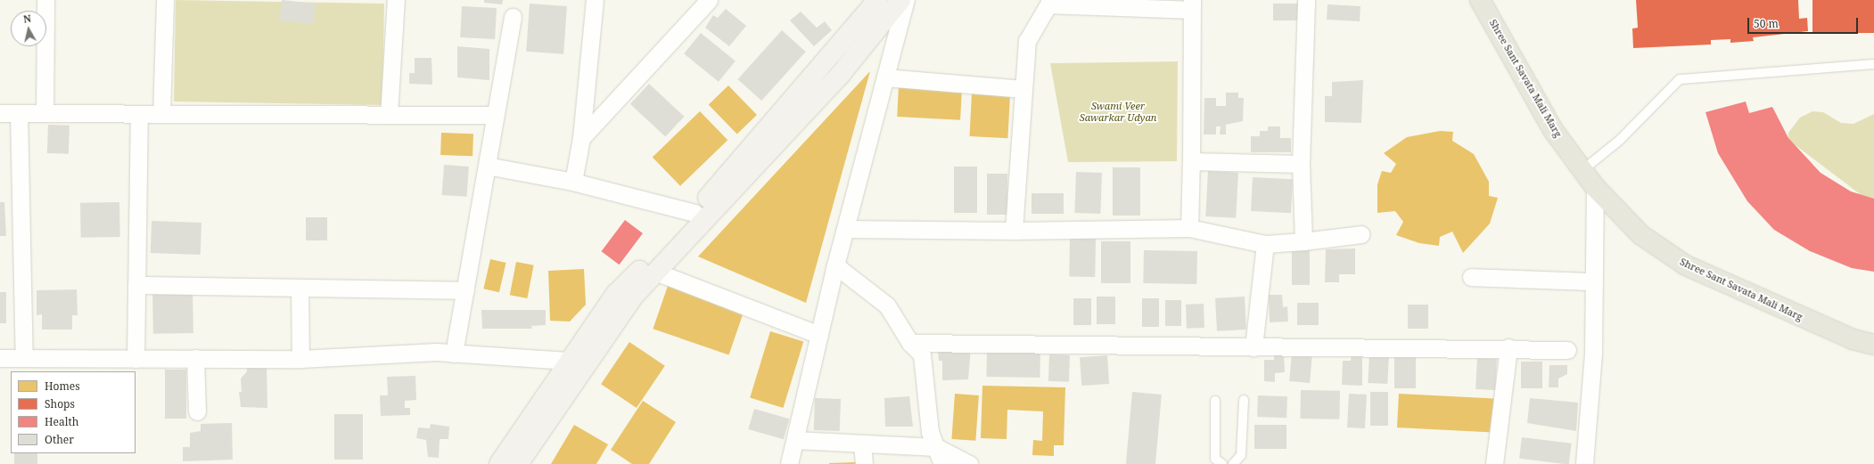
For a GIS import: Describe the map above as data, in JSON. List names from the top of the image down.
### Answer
{
  "streets": {
    "main road": ["Shree Sant Savata Mali Marg"]
  },
  "parks": ["Swami Veer Sawarkar Udyan"],
  "legend": [
    "Homes",
    "Shops",
    "Health",
    "Other"
  ],
  "scale_bar": "50 m",
  "north": "top"
}
